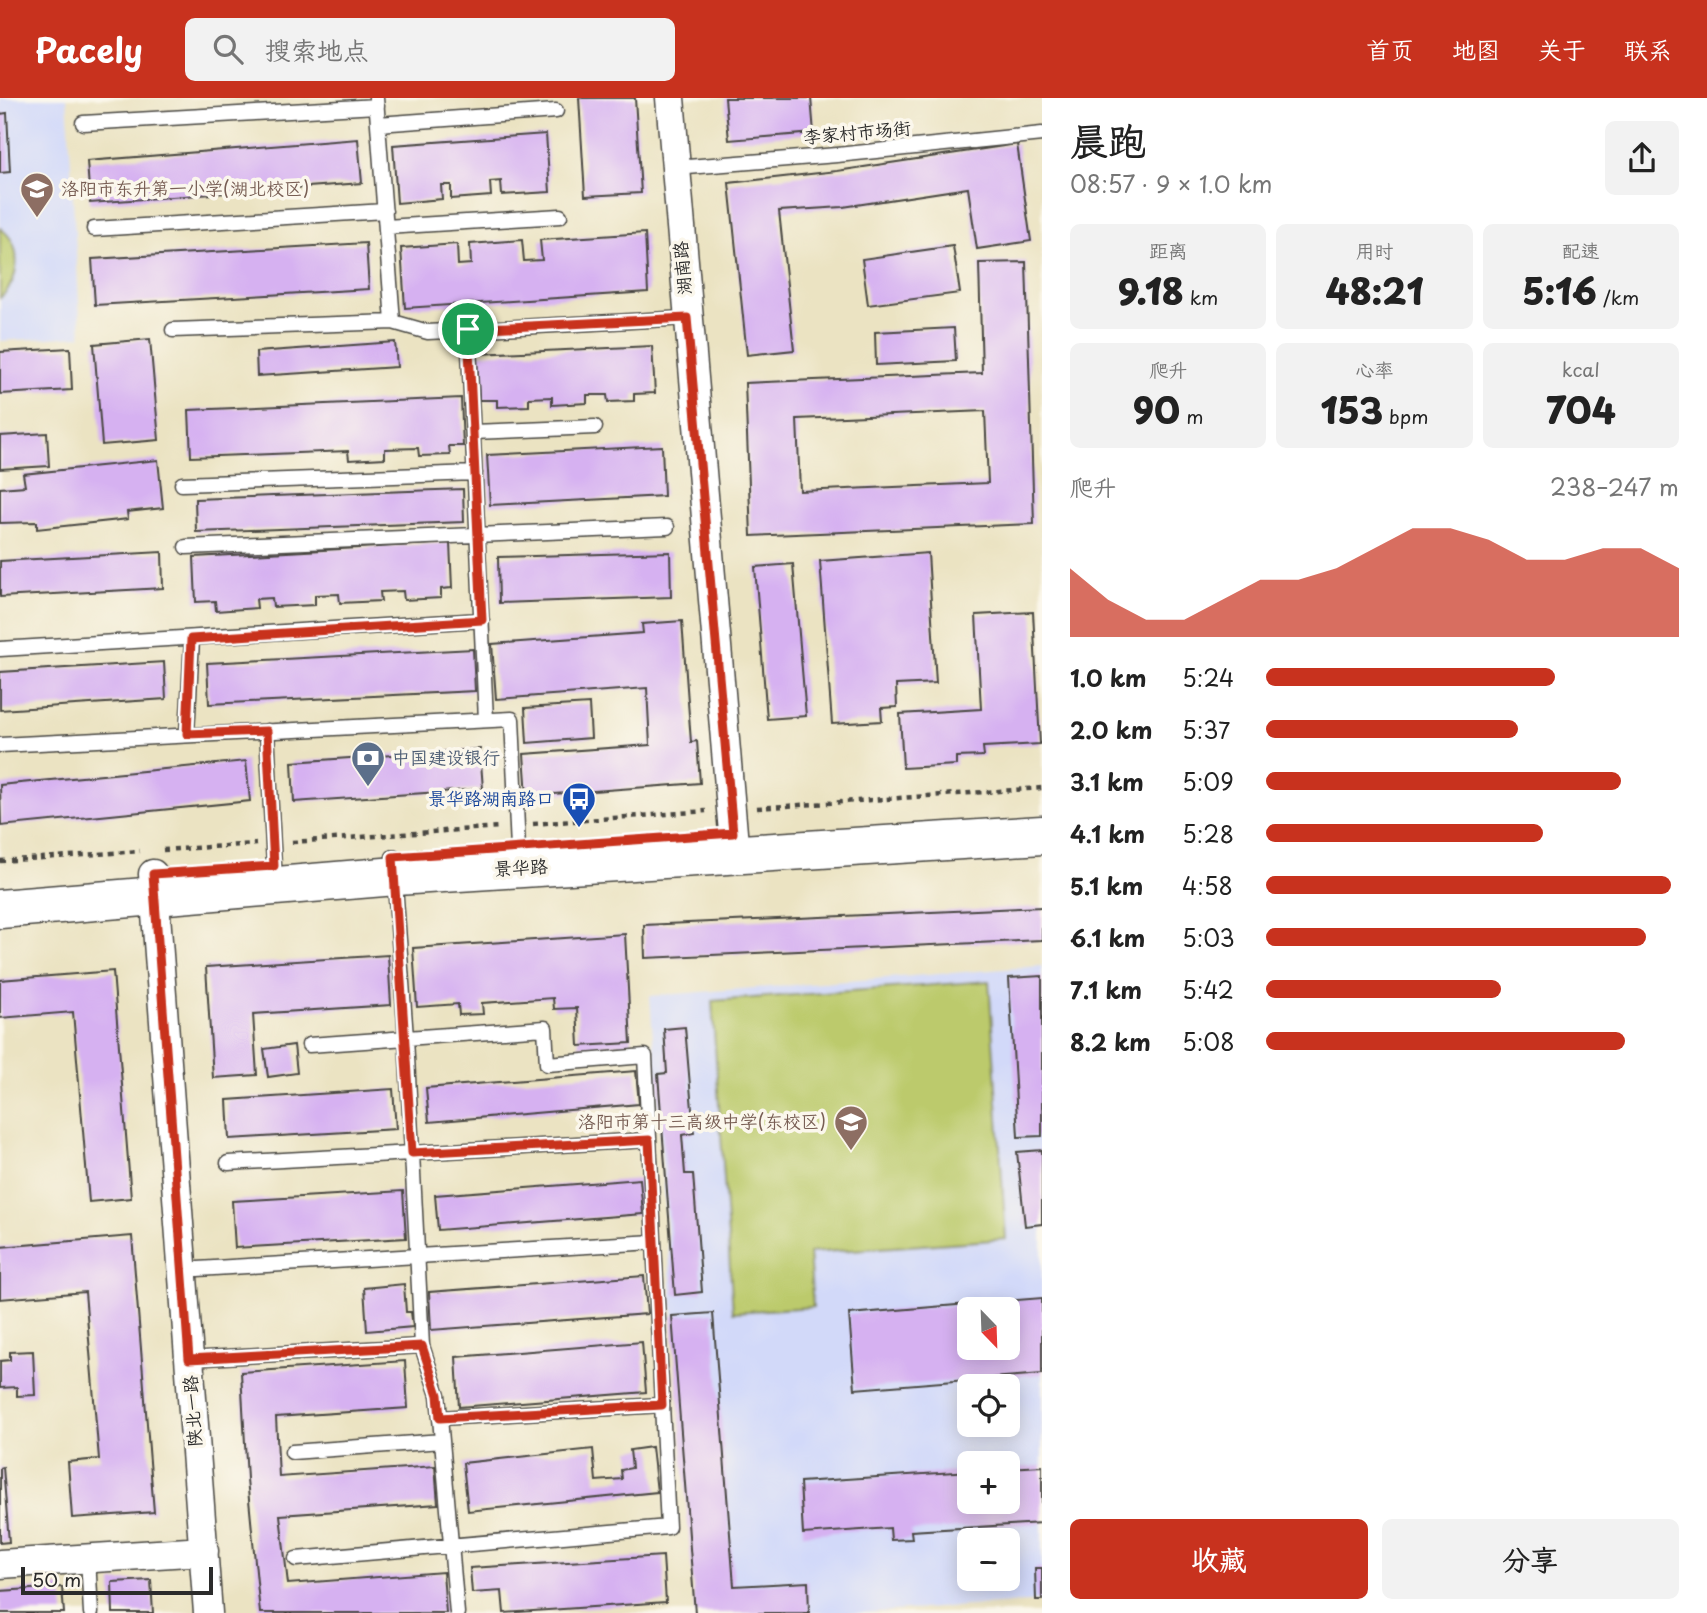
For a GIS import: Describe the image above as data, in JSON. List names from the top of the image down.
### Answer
{
  "streets": {
    "main road": ["景华路"],
    "street": ["湖南路", "陕北一路"],
    "lane": ["李家村市场街"]
  },
  "crossings": [
    ["李家村市场街", "湖南路"],
    ["湖南路", "景华路"],
    ["景华路", "陕北一路"]
  ],
  "places": {
    "school or university": ["洛阳市东升第一小学(湖北校区)", "洛阳市第十三高级中学(东校区)"],
    "bank": ["中国建设银行"],
    "bus stop": ["景华路湖南路口"]
  },
  "scale_bar": "50 m",
  "north": "bottom right",
  "page": {
    "header": "Pacely",
    "search": "搜索地点",
    "nav": [
      "首页",
      "地图",
      "关于",
      "联系"
    ],
    "heading": ["晨跑", "08:57 · 9 × 1.0 km"],
    "stats": [
      ["距离", "9.18 km"],
      ["用时", "48:21"],
      ["配速", "5:16 /km"],
      ["爬升", "90 m"],
      ["心率", "153 bpm"],
      ["kcal", "704"]
    ],
    "chart": ["爬升", "238–247 m"],
    "list": [
      {
        "name": "1.0 km",
        "note": "5:24"
      },
      {
        "name": "2.0 km",
        "note": "5:37"
      },
      {
        "name": "3.1 km",
        "note": "5:09"
      },
      {
        "name": "4.1 km",
        "note": "5:28"
      },
      {
        "name": "5.1 km",
        "note": "4:58"
      },
      {
        "name": "6.1 km",
        "note": "5:03"
      },
      {
        "name": "7.1 km",
        "note": "5:42"
      },
      {
        "name": "8.2 km",
        "note": "5:08"
      }
    ],
    "map_buttons": ["+", "−"],
    "buttons": ["收藏", "分享"],
    "scale": "50 m"
  }
}
